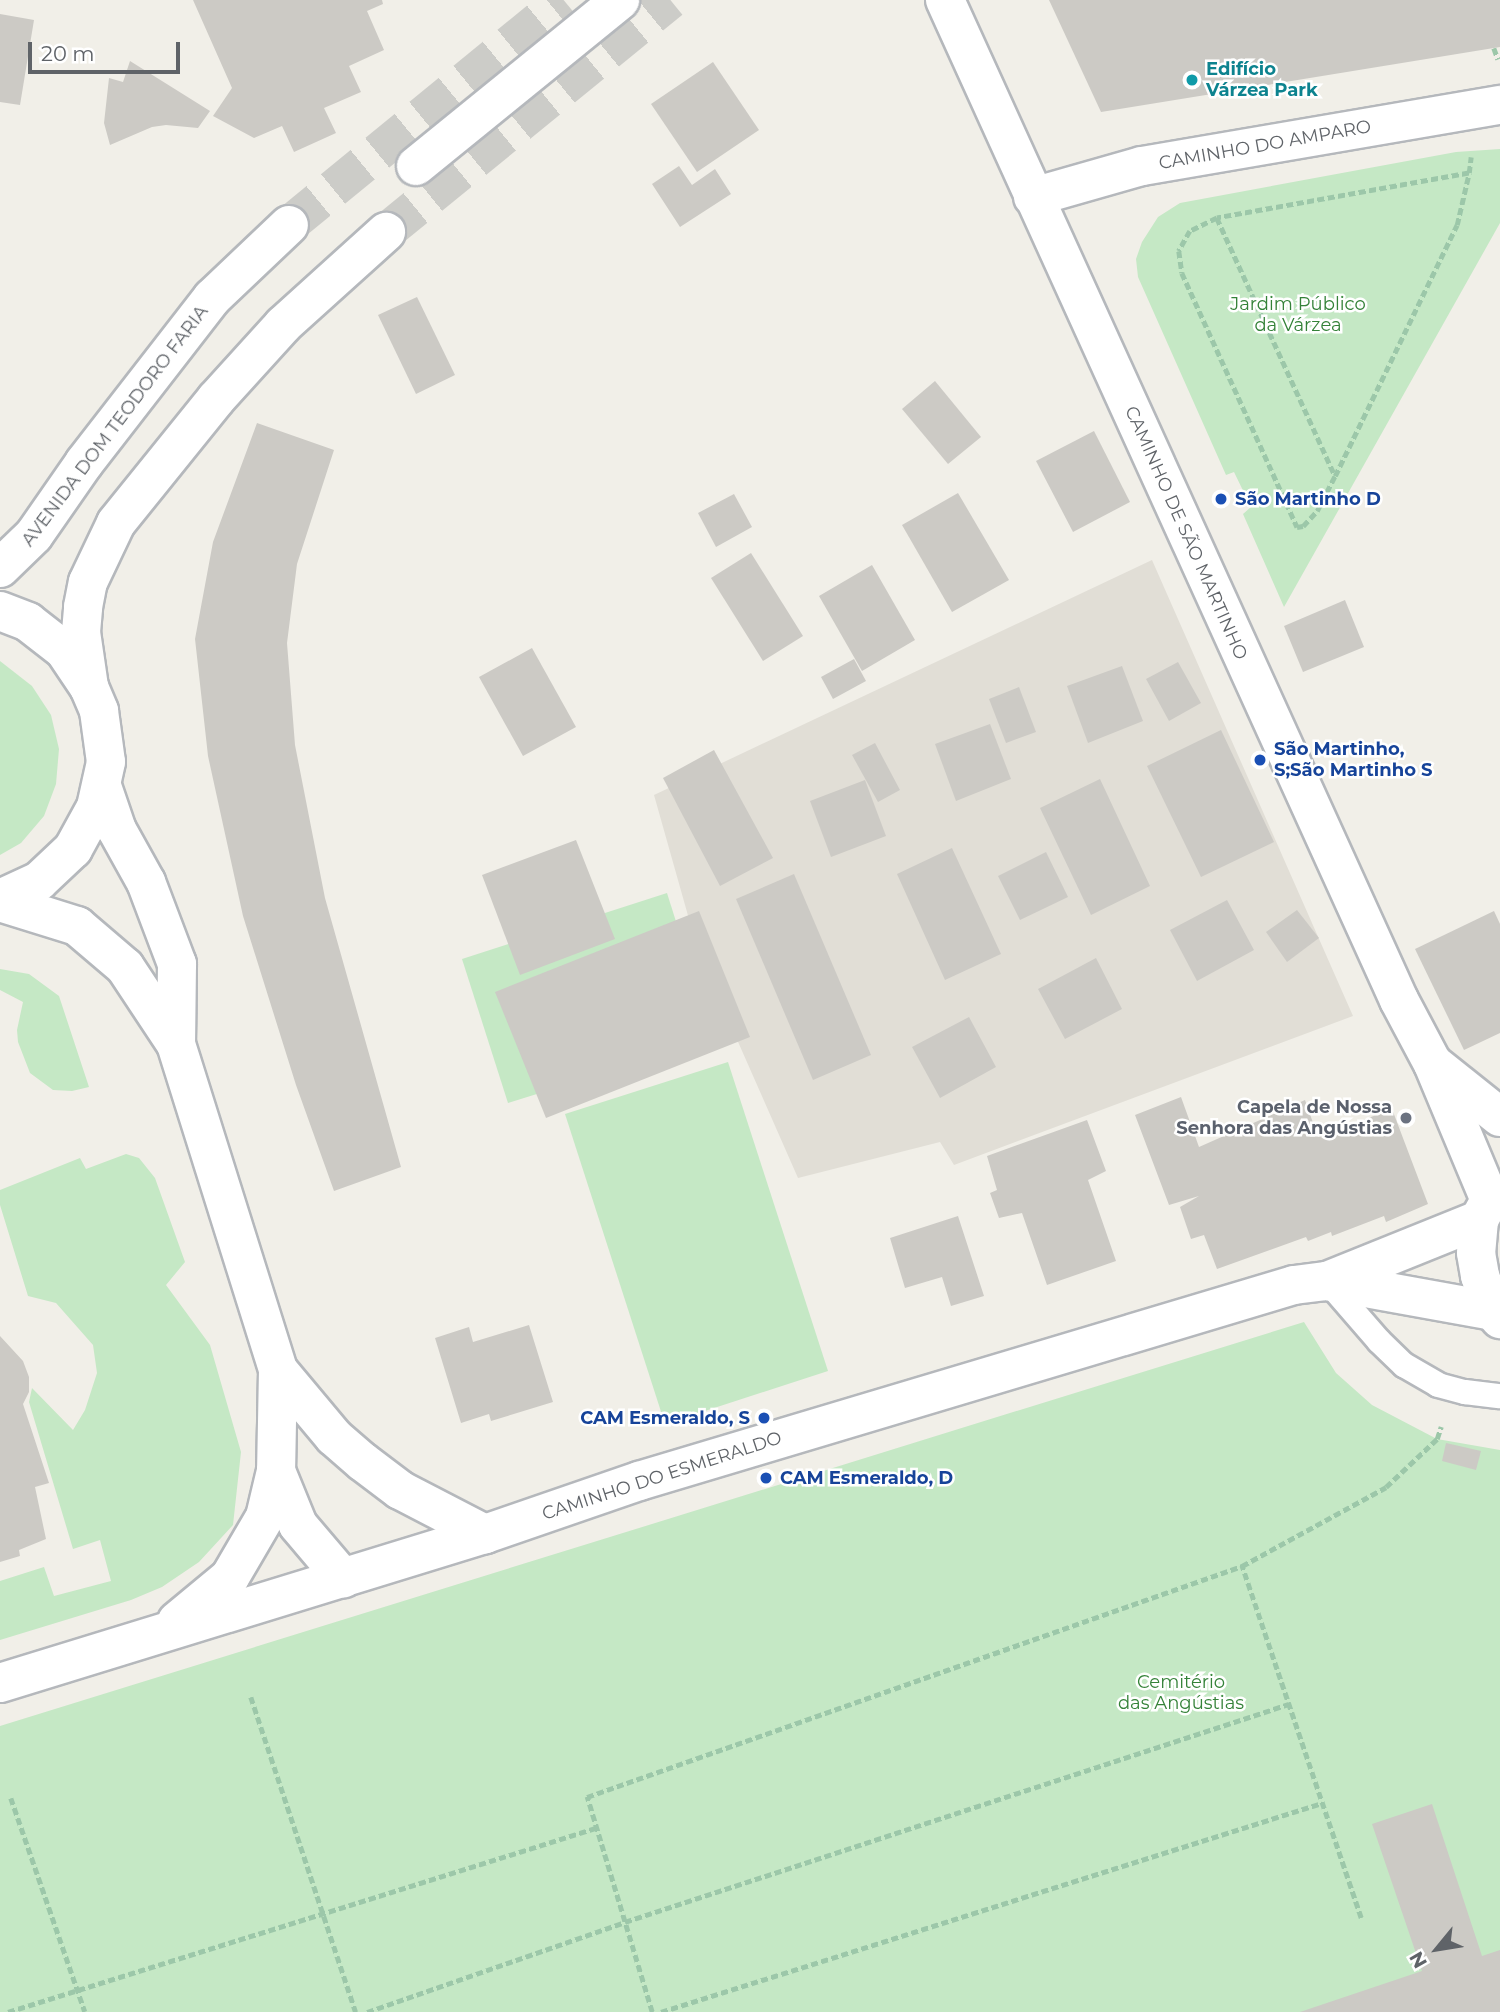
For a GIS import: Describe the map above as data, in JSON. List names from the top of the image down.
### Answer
{
  "streets": {
    "main road": [
      "CAMINHO DO AMPARO",
      "AVENIDA DOM TEODORO FARIA",
      "CAMINHO DE SÃO MARTINHO",
      "CAMINHO DO ESMERALDO"
    ]
  },
  "crossings": [
    ["CAMINHO DO AMPARO", "CAMINHO DE SÃO MARTINHO"],
    ["CAMINHO DE SÃO MARTINHO", "CAMINHO DO ESMERALDO"]
  ],
  "parks": ["Jardim Público da Várzea", "Cemitério das Angústias"],
  "places": [
    "Edifício Várzea Park",
    "São Martinho D",
    "São Martinho, S;São Martinho S",
    "Capela de Nossa Senhora das Angústias",
    "CAM Esmeraldo, S",
    "CAM Esmeraldo, D"
  ],
  "scale_bar": "20 m",
  "north": "bottom left"
}
